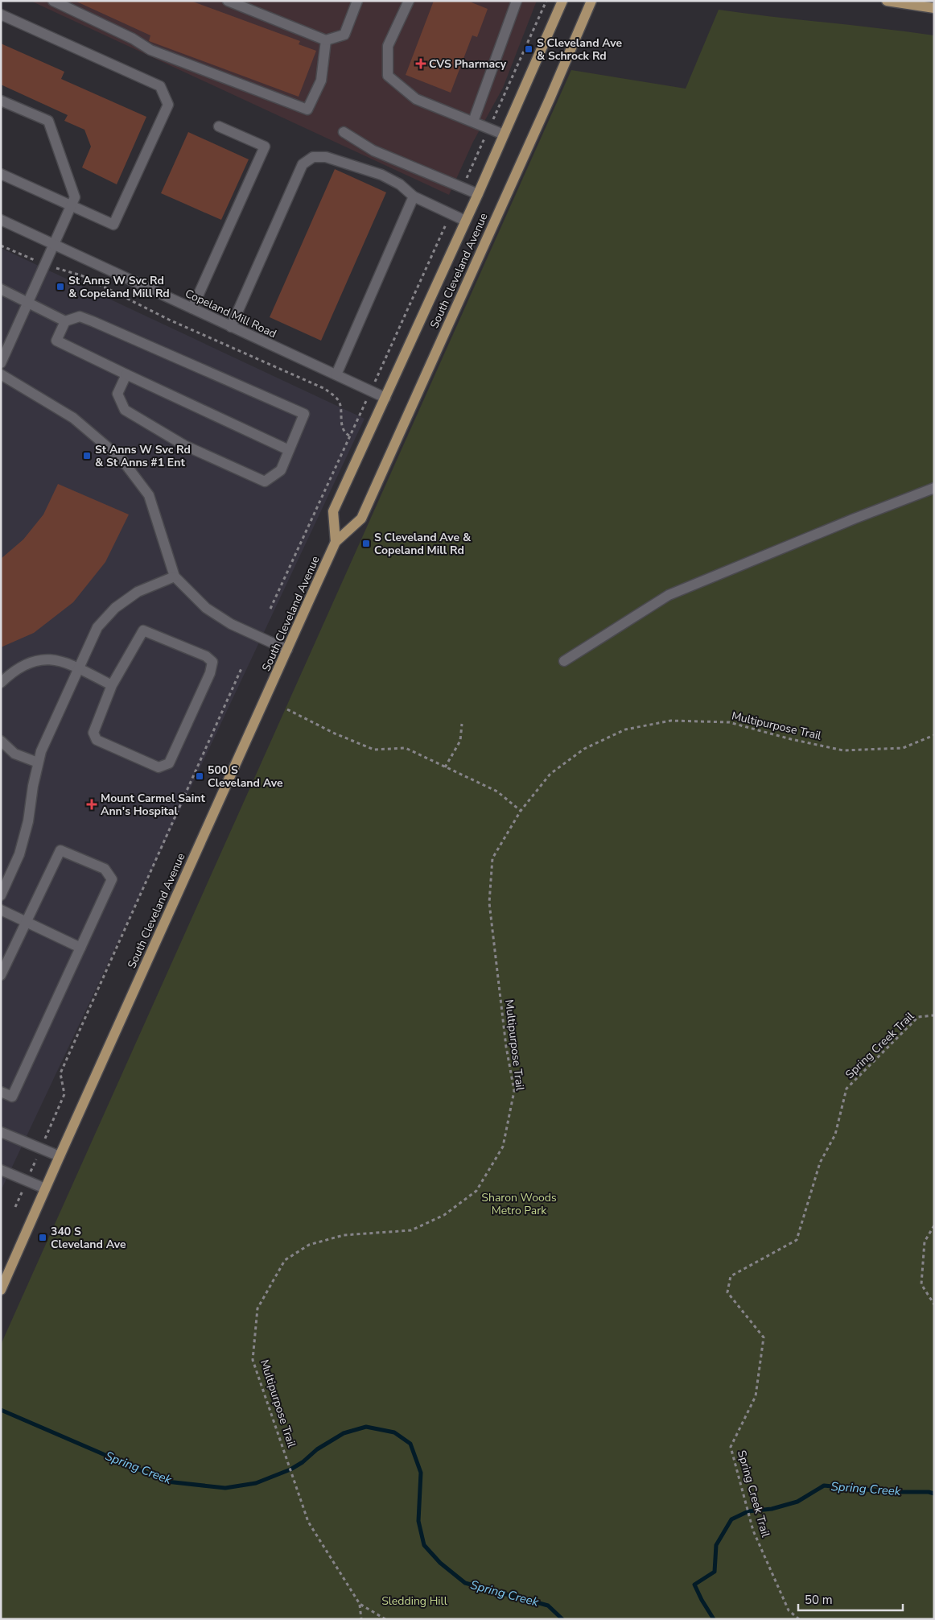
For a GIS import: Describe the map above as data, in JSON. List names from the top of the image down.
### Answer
{
  "streets": {
    "main road": ["South Cleveland Avenue"],
    "street": ["Copeland Mill Road"],
    "path": ["Multipurpose Trail", "Spring Creek Trail"]
  },
  "crossings": [
    ["South Cleveland Avenue", "Copeland Mill Road"]
  ],
  "water": ["Spring Creek"],
  "parks": ["Sharon Woods Metro Park", "Sledding Hill"],
  "places": {
    "transit": [
      "S Cleveland Ave & Schrock Rd",
      "St Anns W Svc Rd & Copeland Mill Rd",
      "St Anns W Svc Rd & St Anns #1 Ent",
      "S Cleveland Ave & Copeland Mill Rd",
      "500 S Cleveland Ave",
      "340 S Cleveland Ave"
    ],
    "health": ["CVS Pharmacy", "Mount Carmel Saint Ann's Hospital"]
  },
  "scale_bar": "50 m"
}
